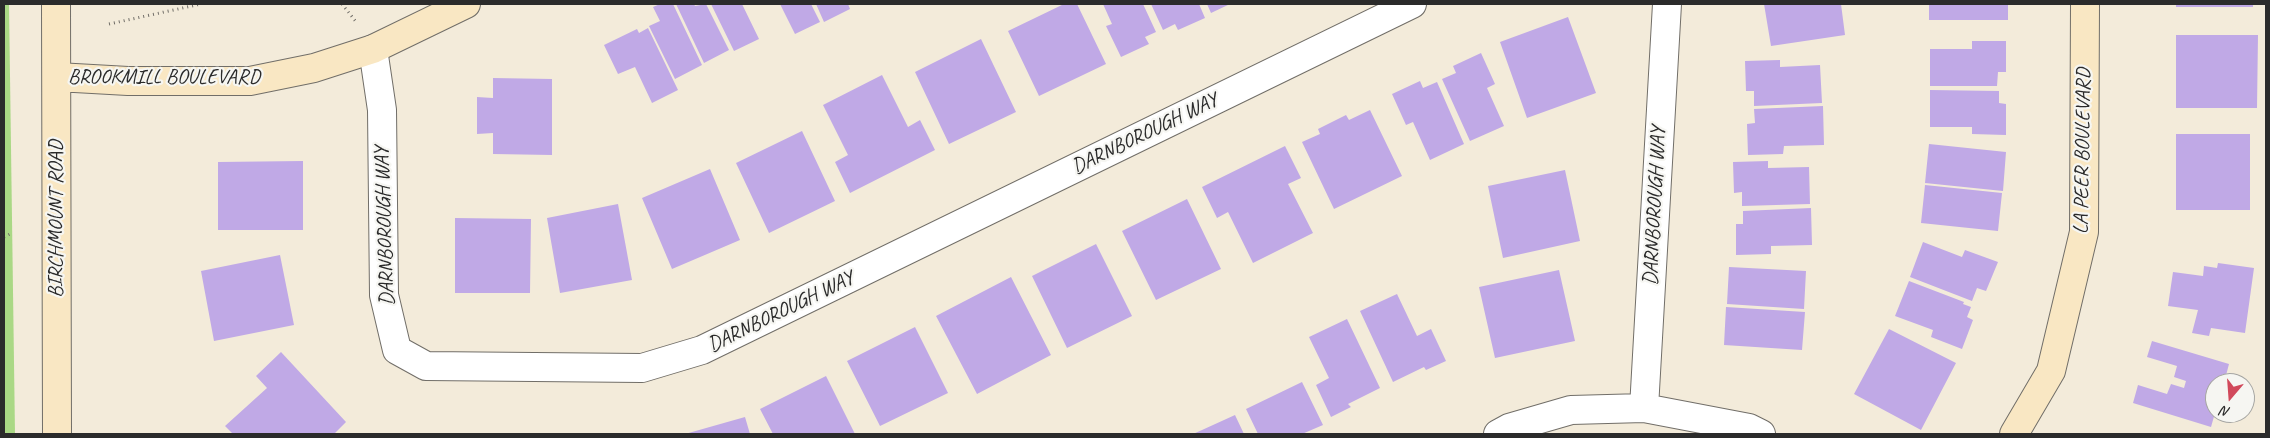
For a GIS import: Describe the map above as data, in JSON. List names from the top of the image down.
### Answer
{
  "streets": {
    "street": [
      "BROOKMILL BOULEVARD",
      "DARNBOROUGH WAY",
      "LA PEER BOULEVARD",
      "BIRCHMOUNT ROAD"
    ]
  },
  "crossings": [
    ["BROOKMILL BOULEVARD", "DARNBOROUGH WAY"],
    ["BROOKMILL BOULEVARD", "BIRCHMOUNT ROAD"]
  ],
  "north": "bottom"
}
